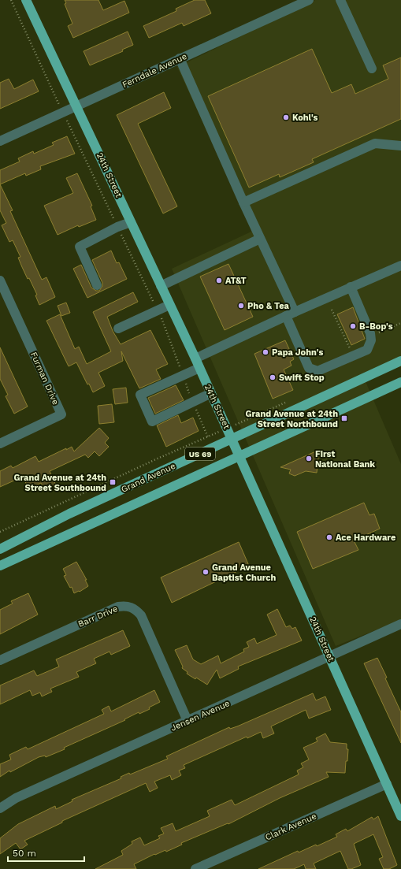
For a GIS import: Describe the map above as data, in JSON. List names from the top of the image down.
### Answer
{
  "streets": {
    "main road": ["24th Street", "US 69", "Grand Avenue"],
    "street": [
      "Ferndale Avenue",
      "Furman Drive",
      "Barr Drive",
      "Jensen Avenue",
      "Clark Avenue"
    ]
  },
  "crossings": [
    ["Ferndale Avenue", "24th Street"],
    ["24th Street", "US 69"],
    ["24th Street", "Grand Avenue"],
    ["24th Street", "Jensen Avenue"],
    ["24th Street", "Clark Avenue"],
    ["Barr Drive", "Jensen Avenue"]
  ],
  "places": {
    "other": [
      "Kohl's",
      "AT&T",
      "Pho & Tea",
      "B-Bop's",
      "Papa John's",
      "Swift Stop",
      "First National Bank",
      "Ace Hardware",
      "Grand Avenue Baptist Church"
    ],
    "transit": ["Grand Avenue at 24th Street Northbound", "Grand Avenue at 24th Street Southbound"]
  },
  "scale_bar": "50 m"
}
